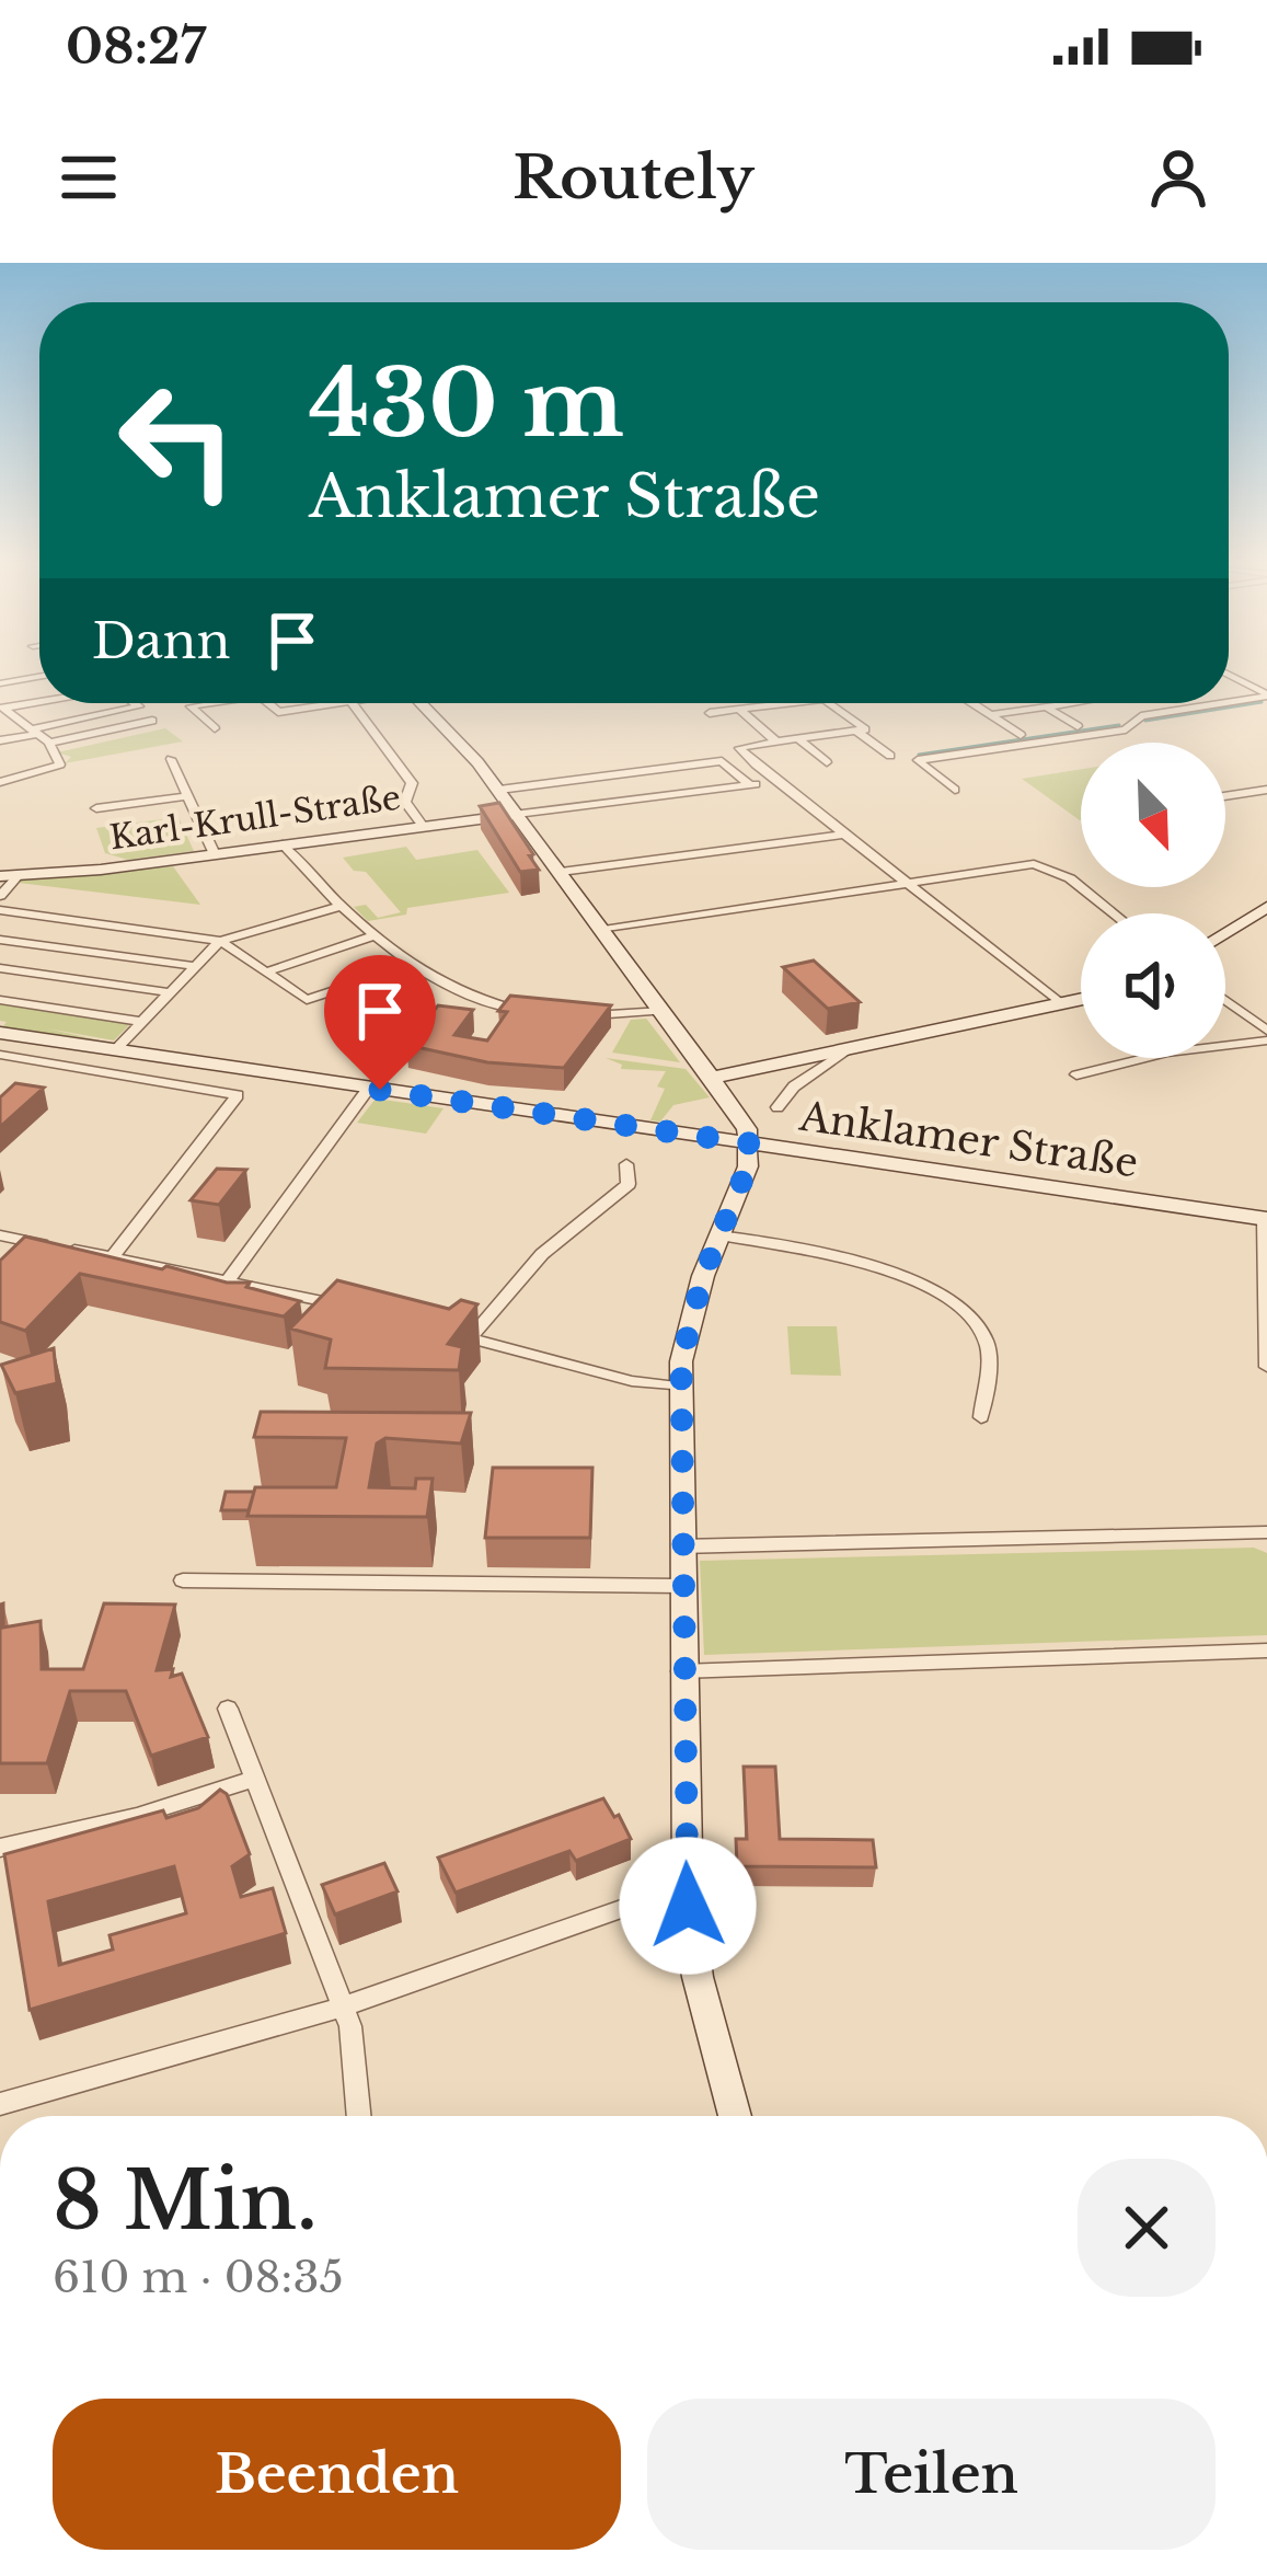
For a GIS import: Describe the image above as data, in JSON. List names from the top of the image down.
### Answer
{
  "streets": {
    "main road": ["Karl-Krull-Straße", "Anklamer Straße"]
  },
  "north": "bottom right",
  "page": {
    "status": "08:27",
    "header": "Routely",
    "turn": ["430 m", "Anklamer Straße"],
    "then": "Dann",
    "heading": ["8 Min.", "610 m · 08:35"],
    "buttons": ["Beenden", "Teilen"]
  }
}
